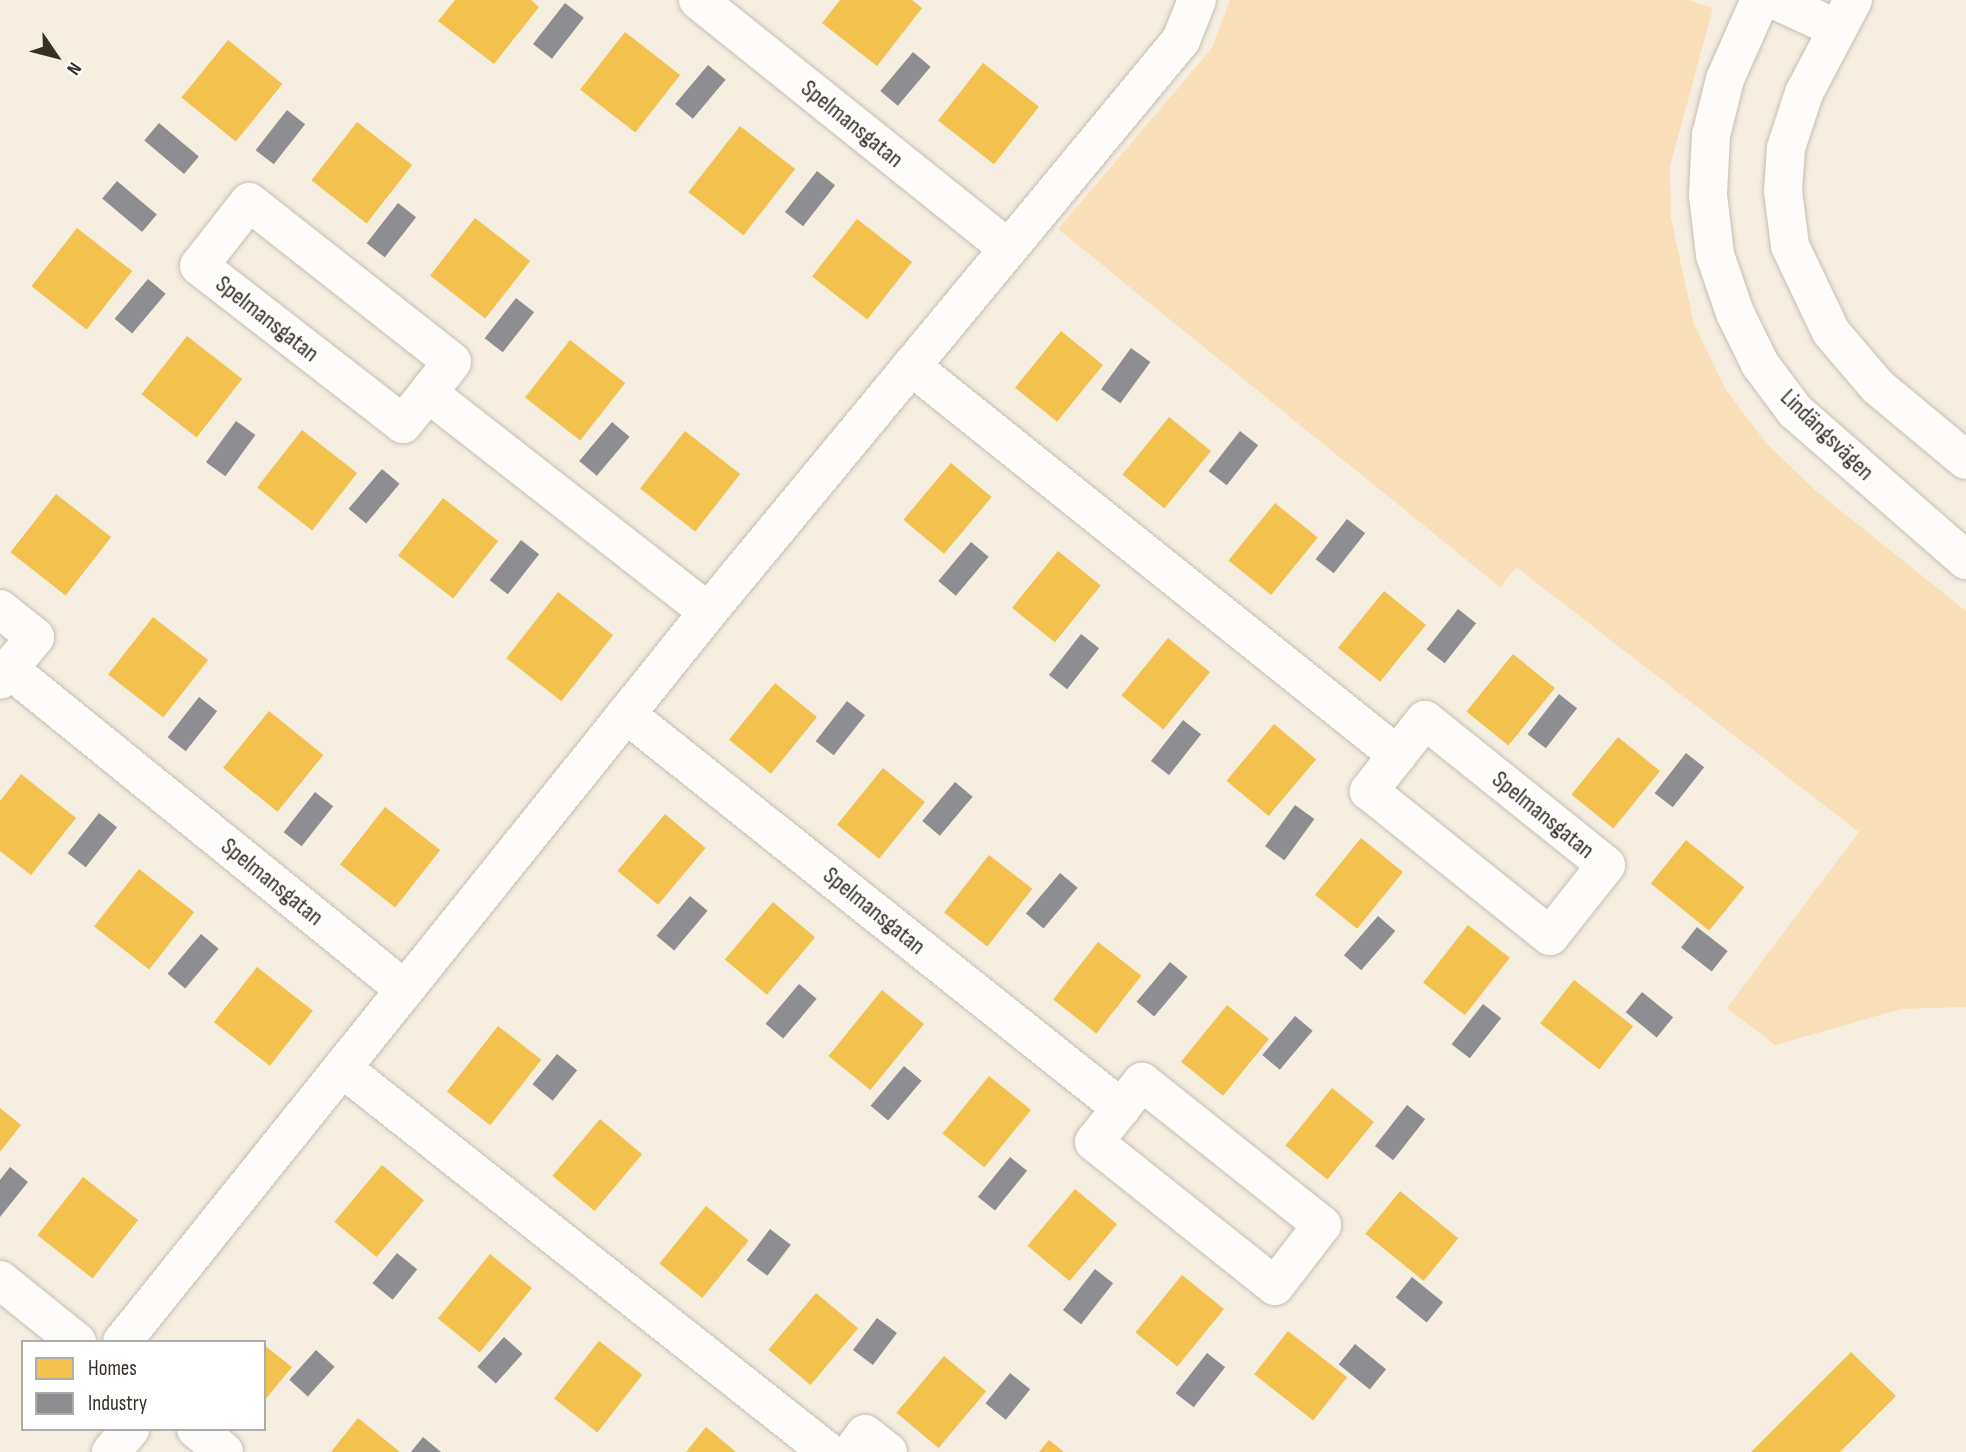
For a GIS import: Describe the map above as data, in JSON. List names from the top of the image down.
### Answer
{
  "streets": {
    "street": ["Spelmansgatan", "Lindängsvägen"]
  },
  "legend": ["Homes", "Industry"],
  "north": "bottom right"
}
